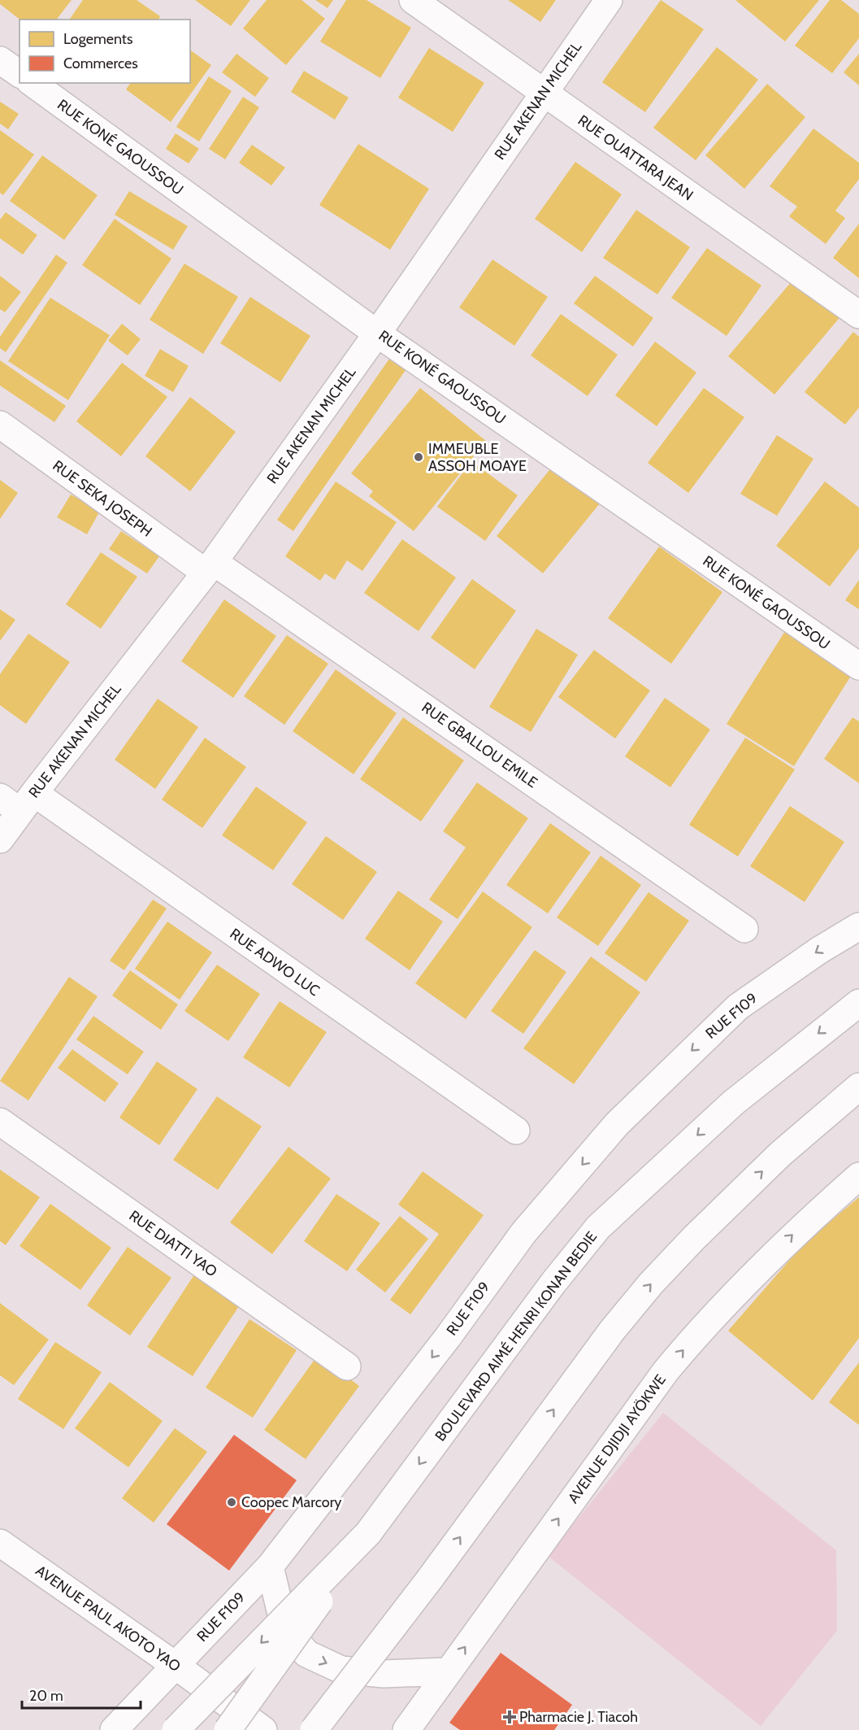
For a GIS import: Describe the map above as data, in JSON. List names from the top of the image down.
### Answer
{
  "streets": {
    "main road": [
      "RUE AKENAN MICHEL",
      "RUE KONÉ GAOUSSOU",
      "RUE OUATTARA JEAN",
      "RUE SEKA JOSEPH",
      "RUE GBALLOU EMILE",
      "RUE ADWO LUC",
      "RUE F109",
      "RUE DIATTI YAO",
      "BOULEVARD AIMÉ HENRI KONAN BEDIE",
      "AVENUE DJIDJI AYÖKWE",
      "AVENUE PAUL AKOTO YAO"
    ]
  },
  "crossings": [
    ["RUE AKENAN MICHEL", "RUE KONÉ GAOUSSOU"],
    ["RUE AKENAN MICHEL", "RUE OUATTARA JEAN"],
    ["RUE AKENAN MICHEL", "RUE SEKA JOSEPH"],
    ["RUE AKENAN MICHEL", "RUE GBALLOU EMILE"],
    ["RUE AKENAN MICHEL", "RUE ADWO LUC"],
    ["RUE SEKA JOSEPH", "RUE GBALLOU EMILE"],
    ["RUE F109", "AVENUE PAUL AKOTO YAO"]
  ],
  "places": {
    "other": ["IMMEUBLE ASSOH MOAYE", "Coopec Marcory"],
    "health": ["Pharmacie J. Tiacoh"]
  },
  "legend": ["Logements", "Commerces"],
  "scale_bar": "20 m"
}
